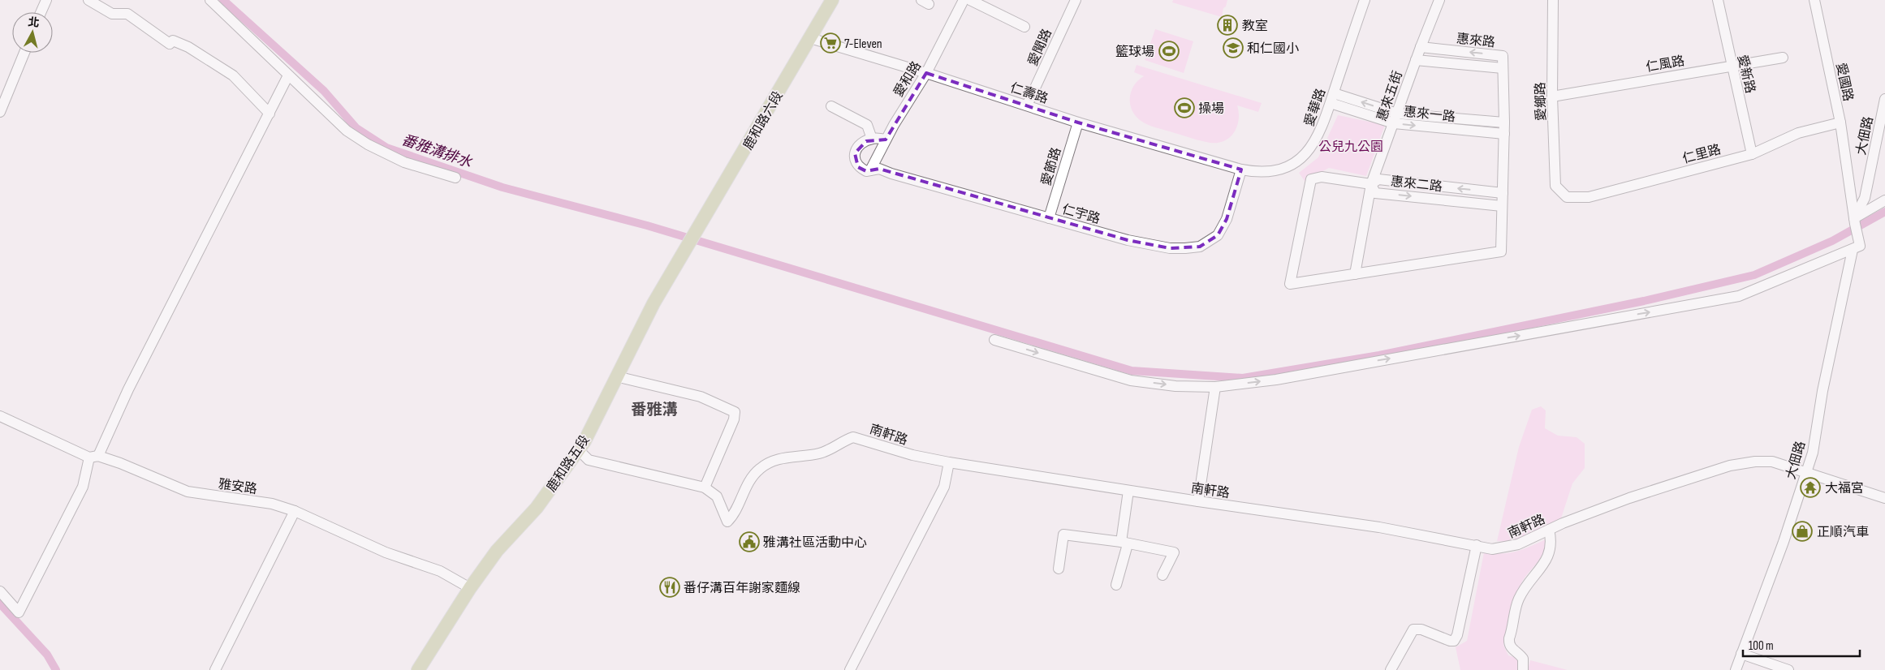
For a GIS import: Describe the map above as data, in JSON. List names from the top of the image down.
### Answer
{
  "streets": {
    "main road": ["鹿和路六段", "鹿和路五段"],
    "street": [
      "惠來路",
      "愛聞路",
      "仁風路",
      "愛新路",
      "愛和路",
      "愛國路",
      "仁壽路",
      "惠來五街",
      "愛鄉路",
      "愛華路",
      "惠來一路",
      "大佃路",
      "仁里路",
      "愛節路",
      "惠來二路",
      "仁宇路",
      "南軒路",
      "雅安路"
    ]
  },
  "crossings": [
    ["惠來路", "惠來五街"],
    ["愛聞路", "仁壽路"],
    ["仁風路", "愛新路"],
    ["仁風路", "愛鄉路"],
    ["愛新路", "仁里路"],
    ["愛和路", "仁壽路"],
    ["愛和路", "仁宇路"],
    ["愛國路", "大佃路"],
    ["愛國路", "仁里路"],
    ["仁壽路", "愛華路"],
    ["仁壽路", "鹿和路六段"],
    ["仁壽路", "愛節路"],
    ["仁壽路", "仁宇路"],
    ["惠來五街", "惠來一路"],
    ["惠來五街", "惠來二路"],
    ["愛鄉路", "仁里路"],
    ["愛華路", "惠來一路"],
    ["愛華路", "仁宇路"],
    ["鹿和路六段", "鹿和路五段"],
    ["大佃路", "南軒路"],
    ["愛節路", "仁宇路"],
    ["南軒路", "鹿和路五段"],
    ["鹿和路五段", "雅安路"]
  ],
  "districts": ["番雅溝"],
  "water": ["番雅溝排水"],
  "parks": ["公兒九公園"],
  "places": {
    "building": ["教室"],
    "supermarket": ["7-Eleven"],
    "school or university": ["和仁國小"],
    "sports": ["籃球場", "操場"],
    "temple": ["大福宮"],
    "shop": ["正順汽車"],
    "public building": ["雅溝社區活動中心"],
    "restaurant": ["番仔溝百年謝家麵線"]
  },
  "scale_bar": "100 m",
  "north": "top"
}
